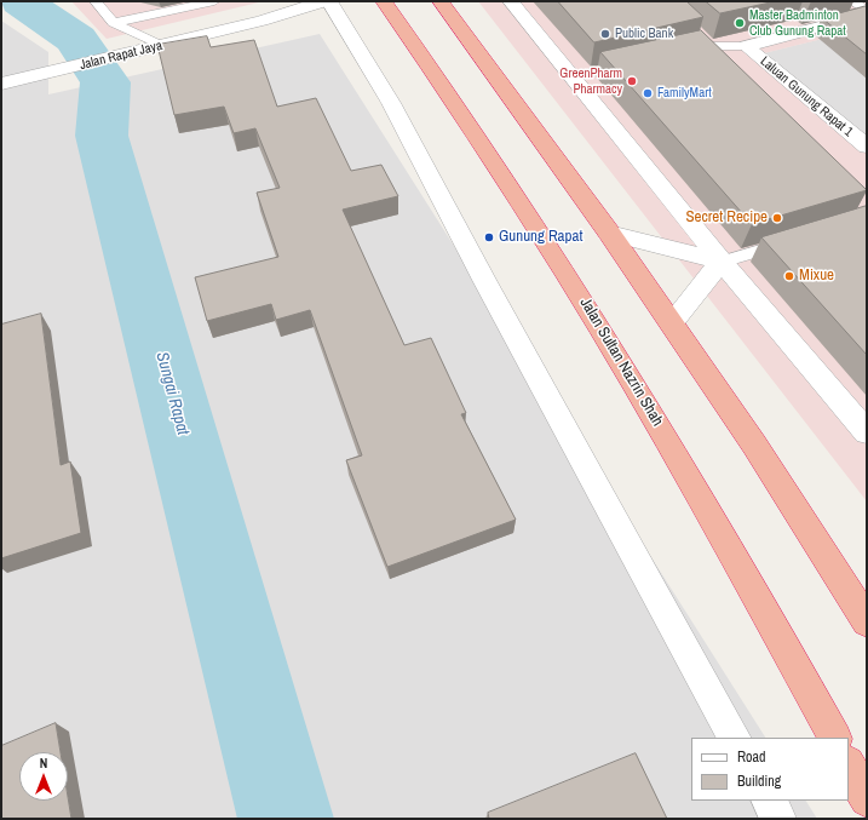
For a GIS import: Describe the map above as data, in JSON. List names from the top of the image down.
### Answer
{
  "streets": {
    "highway": ["Jalan Sultan Nazrin Shah"],
    "street": ["Jalan Rapat Jaya", "Laluan Gunung Rapat 1"]
  },
  "water": ["Sungai Rapat"],
  "places": [
    "Master Badminton Club Gunung Rapat",
    "Public Bank",
    "GreenPharm Pharmacy",
    "FamilyMart",
    "Secret Recipe",
    "Gunung Rapat",
    "Mixue"
  ],
  "legend": ["Road", "Building"],
  "north": "top"
}
